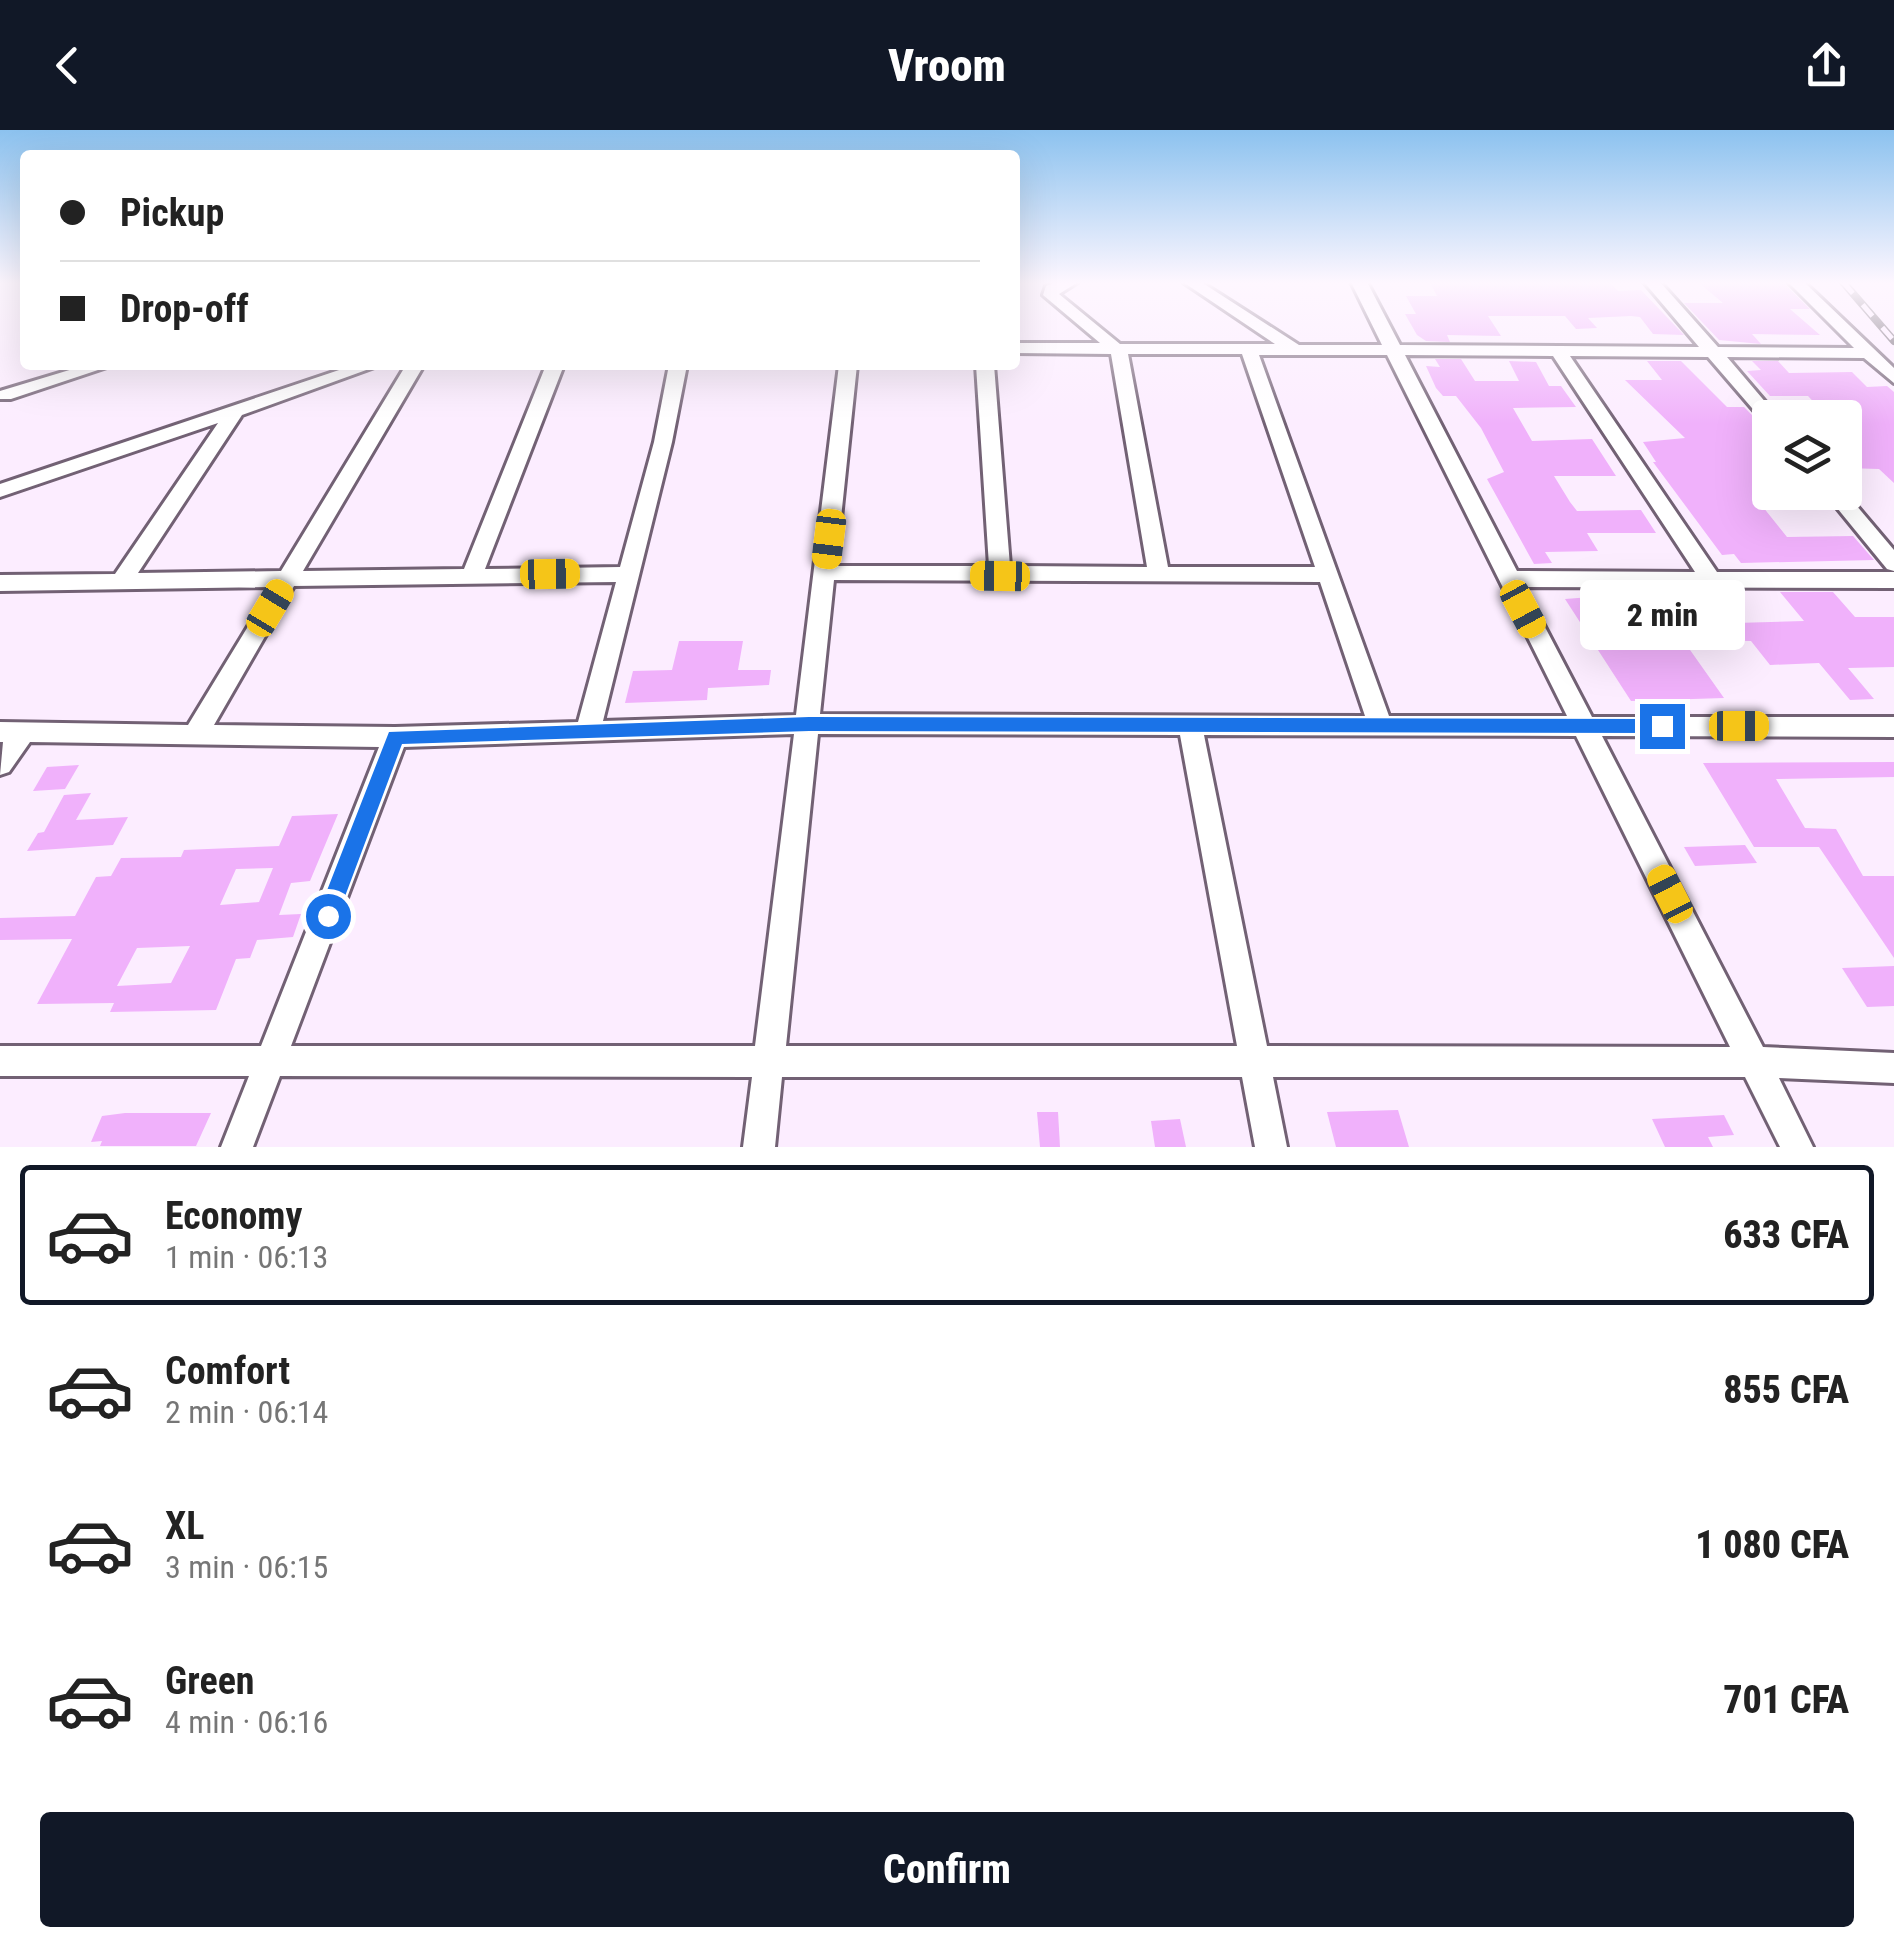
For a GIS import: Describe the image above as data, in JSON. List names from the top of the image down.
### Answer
{
  "page": {
    "header": "Vroom",
    "banner": ["Pickup", "Drop-off"],
    "bubble": "2 min",
    "list": [
      {
        "name": "Economy",
        "note": "1 min · 06:13",
        "value": "633 CFA"
      },
      {
        "name": "Comfort",
        "note": "2 min · 06:14",
        "value": "855 CFA"
      },
      {
        "name": "XL",
        "note": "3 min · 06:15",
        "value": "1 080 CFA"
      },
      {
        "name": "Green",
        "note": "4 min · 06:16",
        "value": "701 CFA"
      }
    ],
    "buttons": "Confirm"
  }
}
